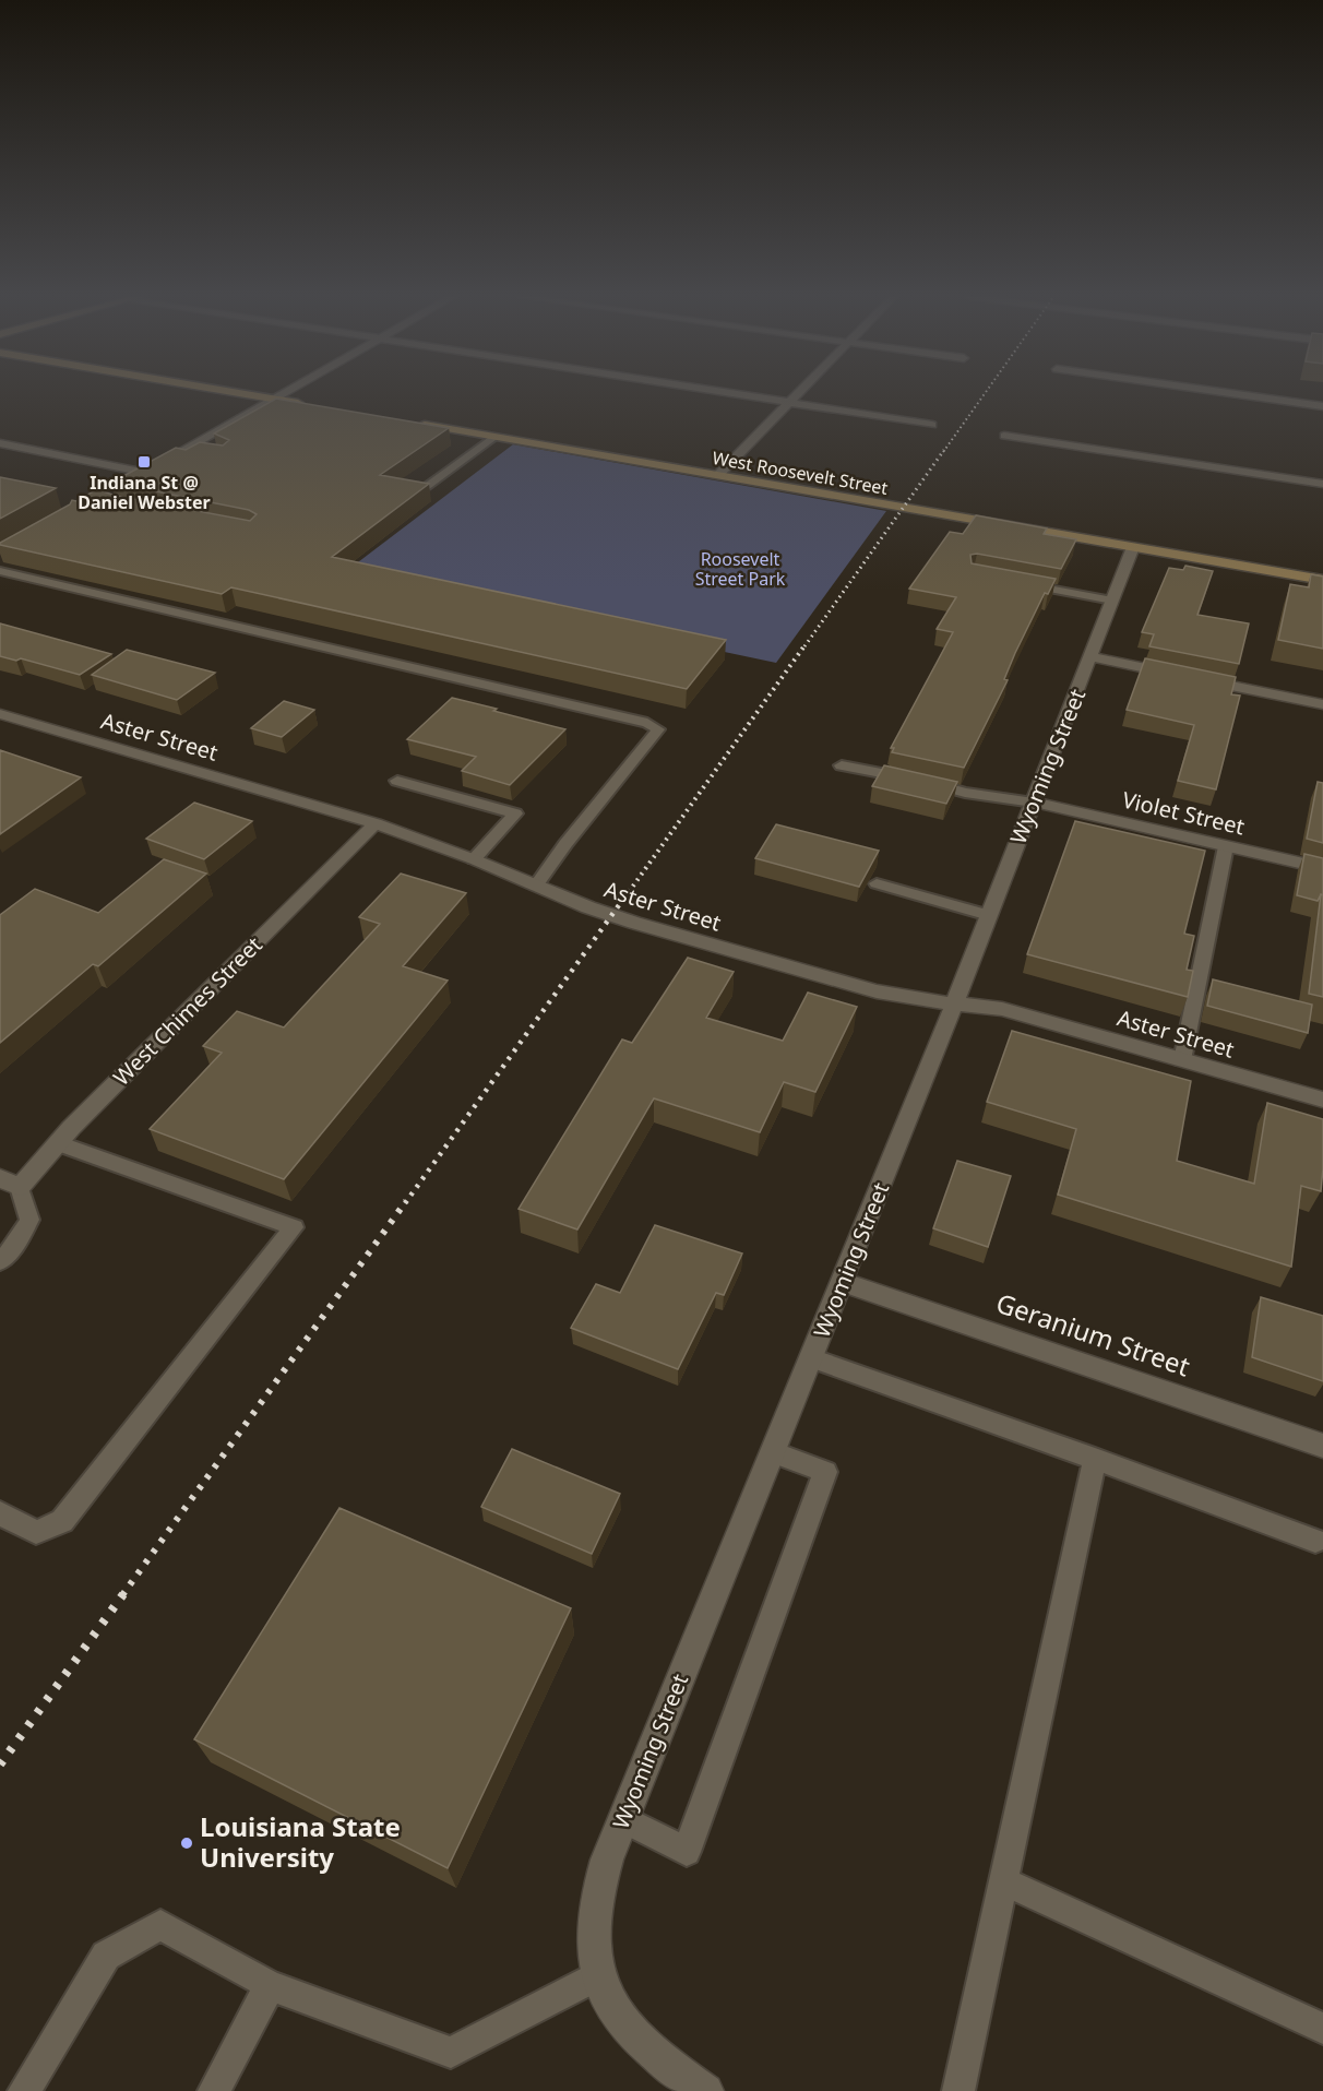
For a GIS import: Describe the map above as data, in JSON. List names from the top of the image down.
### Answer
{
  "streets": {
    "main road": ["West Roosevelt Street"],
    "street": [
      "Aster Street",
      "Wyoming Street",
      "Violet Street",
      "West Chimes Street",
      "Geranium Street"
    ]
  },
  "crossings": [
    ["West Roosevelt Street", "Wyoming Street"],
    ["Aster Street", "Wyoming Street"],
    ["Aster Street", "West Chimes Street"],
    ["Wyoming Street", "Violet Street"],
    ["Wyoming Street", "Geranium Street"]
  ],
  "parks": ["Roosevelt Street Park"],
  "places": {
    "transit": ["Indiana St @ Daniel Webster"],
    "other": ["Louisiana State University"]
  }
}
